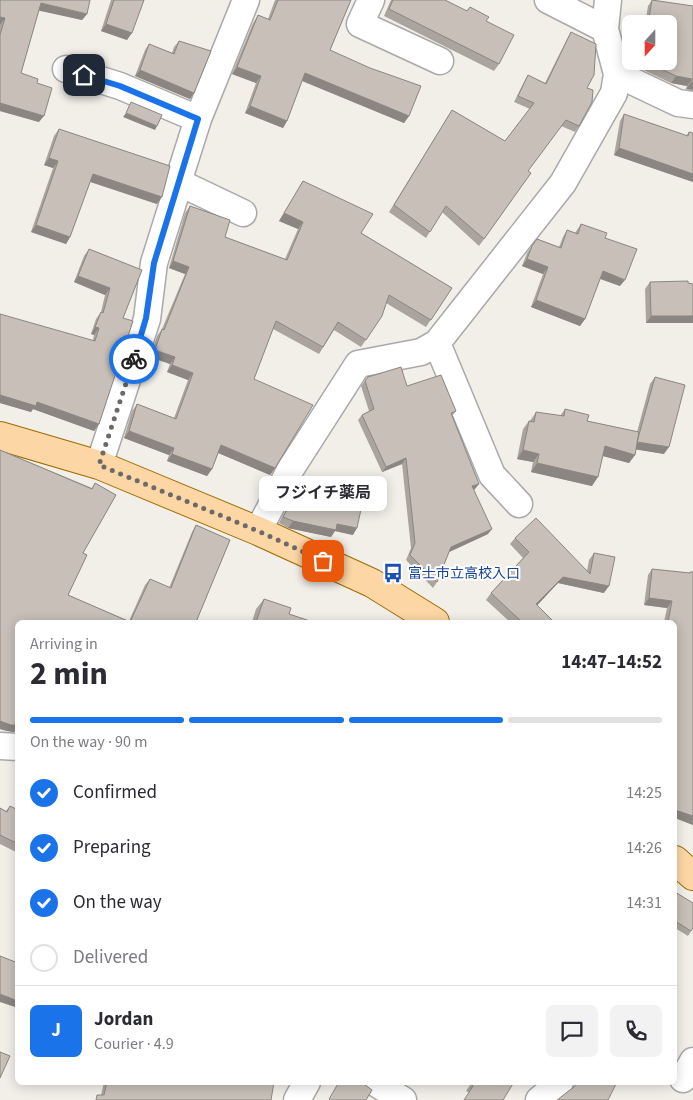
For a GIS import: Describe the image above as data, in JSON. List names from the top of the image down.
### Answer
{
  "places": {
    "other": ["フジイチ薬局"],
    "bus stop": ["富士市立高校入口"]
  },
  "north": "bottom",
  "page": {
    "bubble": "フジイチ薬局",
    "heading": ["2 min", "Arriving in", "14:47–14:52"],
    "panel": ["Jordan", "Courier · 4.9"],
    "bar": "On the way · 90 m",
    "list": [
      ["Confirmed", "14:25"],
      ["Preparing", "14:26"],
      ["On the way", "14:31"],
      "Delivered"
    ],
    "round": "J"
  }
}
